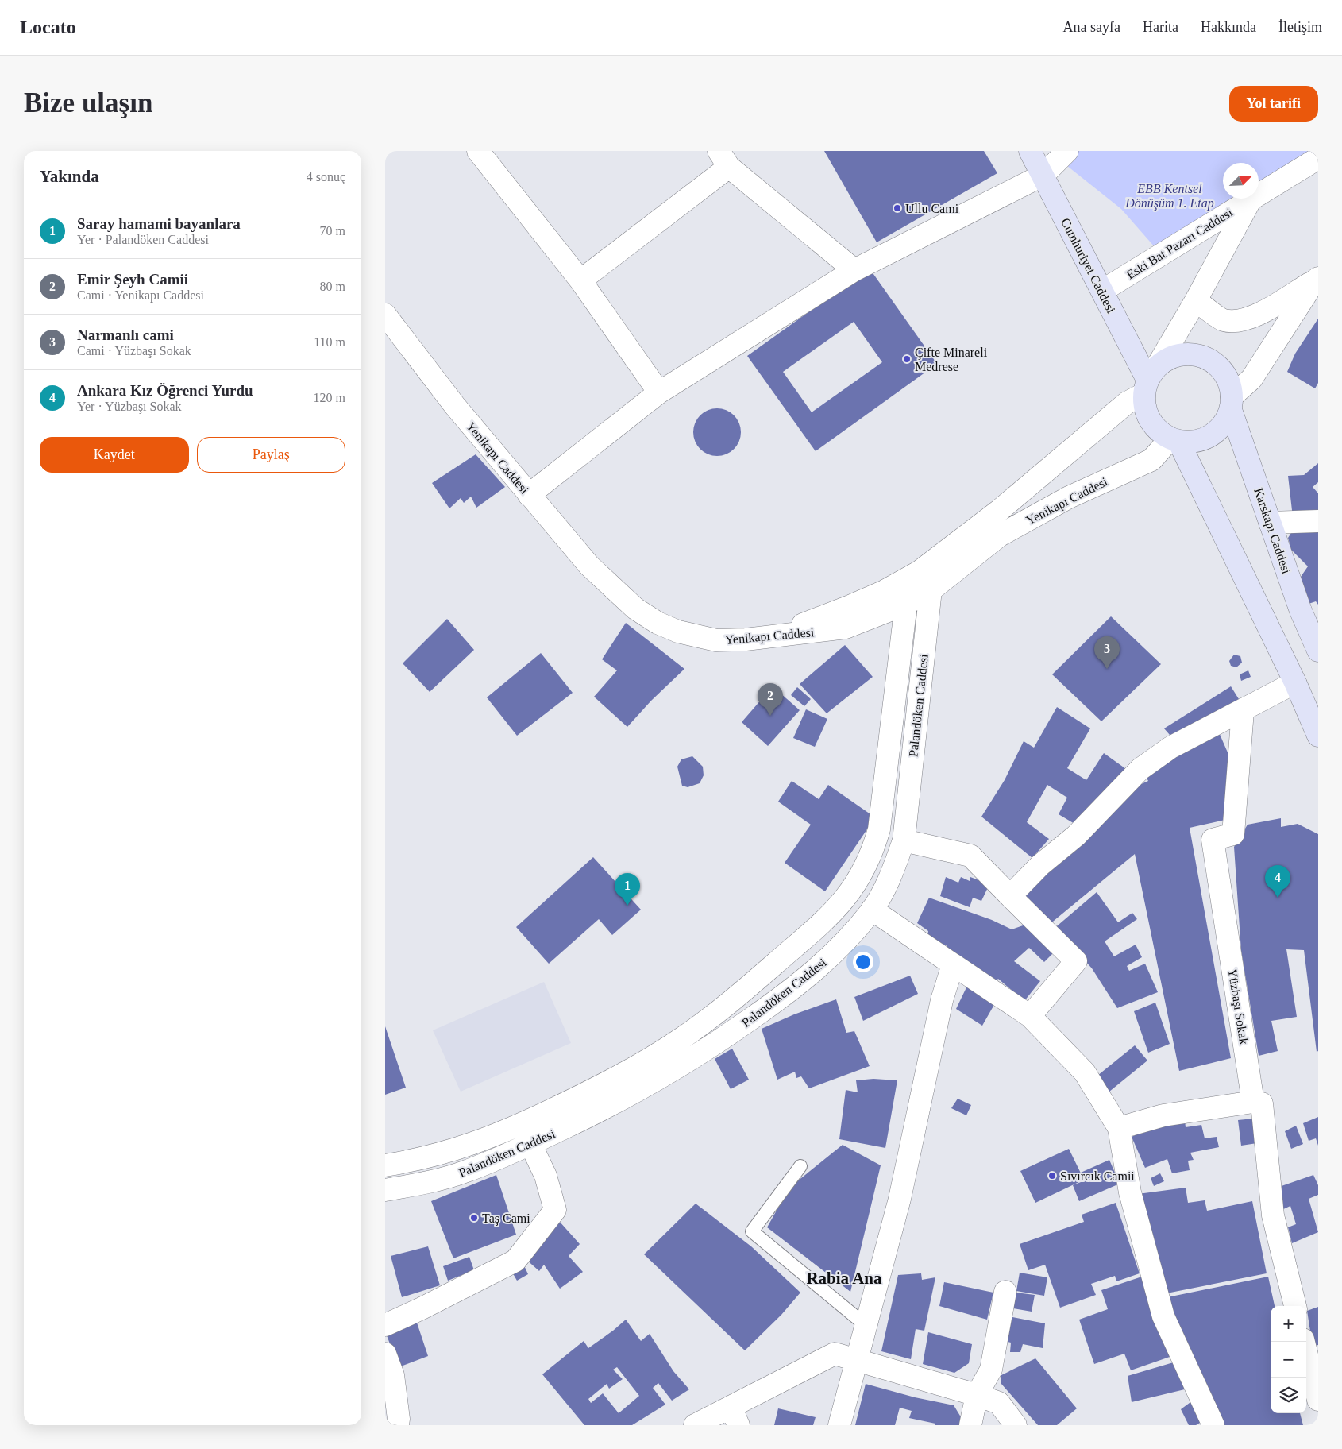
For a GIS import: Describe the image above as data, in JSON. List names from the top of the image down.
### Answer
{
  "streets": {
    "main road": ["Cumhuriyet Caddesi", "Karskapı Caddesi"],
    "street": [
      "Eski Bat Pazarı Caddesi",
      "Yenikapı Caddesi",
      "Palandöken Caddesi",
      "Yüzbaşı Sokak"
    ]
  },
  "crossings": [
    ["Eski Bat Pazarı Caddesi", "Cumhuriyet Caddesi"],
    ["Cumhuriyet Caddesi", "Yenikapı Caddesi"],
    ["Cumhuriyet Caddesi", "Karskapı Caddesi"],
    ["Yenikapı Caddesi", "Karskapı Caddesi"],
    ["Yenikapı Caddesi", "Palandöken Caddesi"]
  ],
  "districts": ["Rabia Ana"],
  "parks": ["EBB Kentsel Dönüşüm 1. Etap"],
  "places": [
    "Ullu Cami",
    "Çifte Minareli Medrese",
    "Sıvırcık Camii",
    "Taş Cami"
  ],
  "north": "top right",
  "page": {
    "header": "Locato",
    "nav": [
      "Ana sayfa",
      "Harita",
      "Hakkında",
      "İletişim"
    ],
    "buttons": [
      "Yol tarifi",
      ["Kaydet", "Paylaş"]
    ],
    "title": "Bize ulaşın",
    "heading": ["Yakında", "4 sonuç"],
    "list": [
      {
        "mark": "1",
        "name": "Saray hamami bayanlara",
        "note": "Yer · Palandöken Caddesi",
        "value": "70 m"
      },
      {
        "mark": "2",
        "name": "Emir Şeyh Camii",
        "note": "Cami · Yenikapı Caddesi",
        "value": "80 m"
      },
      {
        "mark": "3",
        "name": "Narmanlı cami",
        "note": "Cami · Yüzbaşı Sokak",
        "value": "110 m"
      },
      {
        "mark": "4",
        "name": "Ankara Kız Öğrenci Yurdu",
        "note": "Yer · Yüzbaşı Sokak",
        "value": "120 m"
      }
    ],
    "pins": [
      "3",
      "2",
      "4",
      "1"
    ],
    "map_buttons": ["+", "−"]
  }
}
